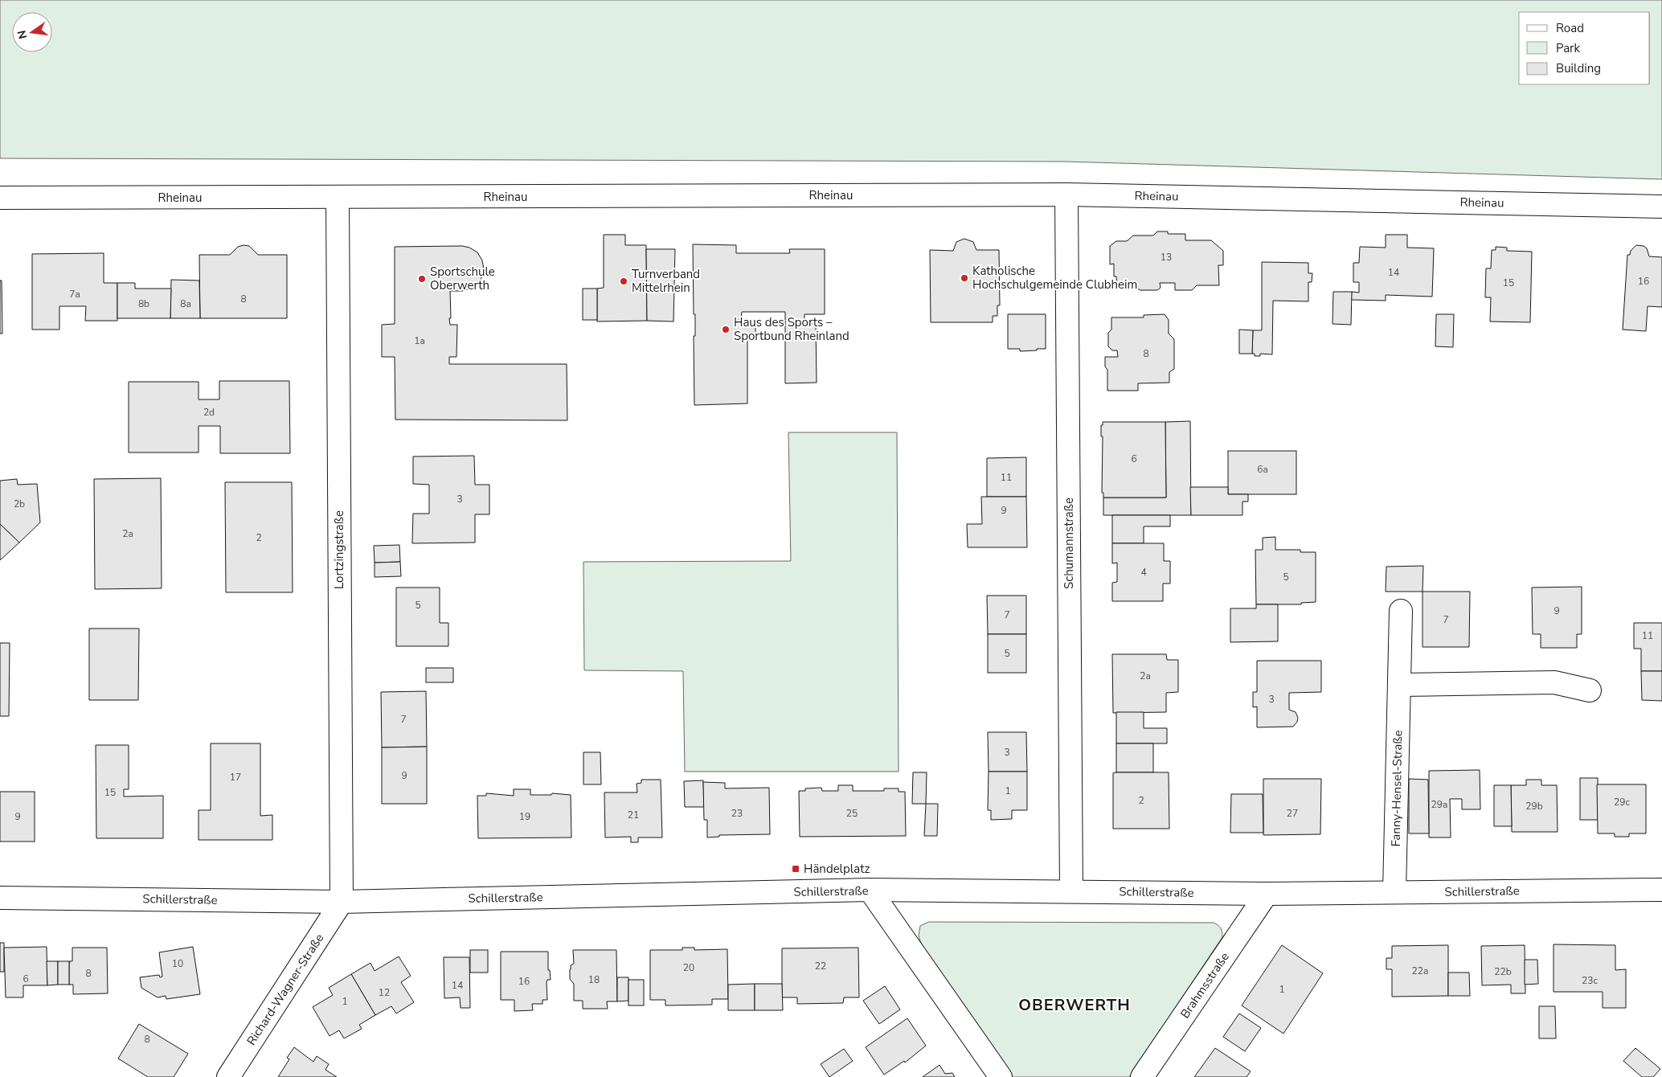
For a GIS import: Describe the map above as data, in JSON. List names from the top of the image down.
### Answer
{
  "streets": {
    "street": [
      "Rheinau",
      "Schumannstraße",
      "Lortzingstraße",
      "Fanny-Hensel-Straße",
      "Schillerstraße",
      "Brahmsstraße",
      "Richard-Wagner-Straße"
    ]
  },
  "crossings": [
    ["Rheinau", "Schumannstraße"],
    ["Rheinau", "Lortzingstraße"],
    ["Schumannstraße", "Schillerstraße"],
    ["Lortzingstraße", "Schillerstraße"],
    ["Lortzingstraße", "Richard-Wagner-Straße"],
    ["Fanny-Hensel-Straße", "Schillerstraße"],
    ["Schillerstraße", "Brahmsstraße"],
    ["Schillerstraße", "Richard-Wagner-Straße"]
  ],
  "districts": ["OBERWERTH"],
  "places": {
    "other": [
      "Katholische Hochschulgemeinde Clubheim",
      "Sportschule Oberwerth",
      "Turnverband Mittelrhein",
      "Haus des Sports – Sportbund Rheinland"
    ],
    "transit": ["Händelplatz"]
  },
  "house_numbers": [
    "13",
    "14",
    "16",
    "15",
    "7a",
    "8",
    "8b",
    "8a",
    "1a",
    "8",
    "2d",
    "6",
    "6a",
    "11",
    "3",
    "2b",
    "9",
    "2a",
    "2",
    "4",
    "5",
    "5",
    "9",
    "7",
    "7",
    "11",
    "5",
    "2a",
    "3",
    "7",
    "3",
    "9",
    "17",
    "1",
    "15",
    "2",
    "29c",
    "29a",
    "29b",
    "23",
    "25",
    "27",
    "21",
    "9",
    "19",
    "10",
    "22",
    "20",
    "22a",
    "22b",
    "8",
    "6",
    "18",
    "23c",
    "16",
    "14",
    "1",
    "12",
    "1",
    "8"
  ],
  "legend": ["Road", "Park", "Building"],
  "north": "left"
}
